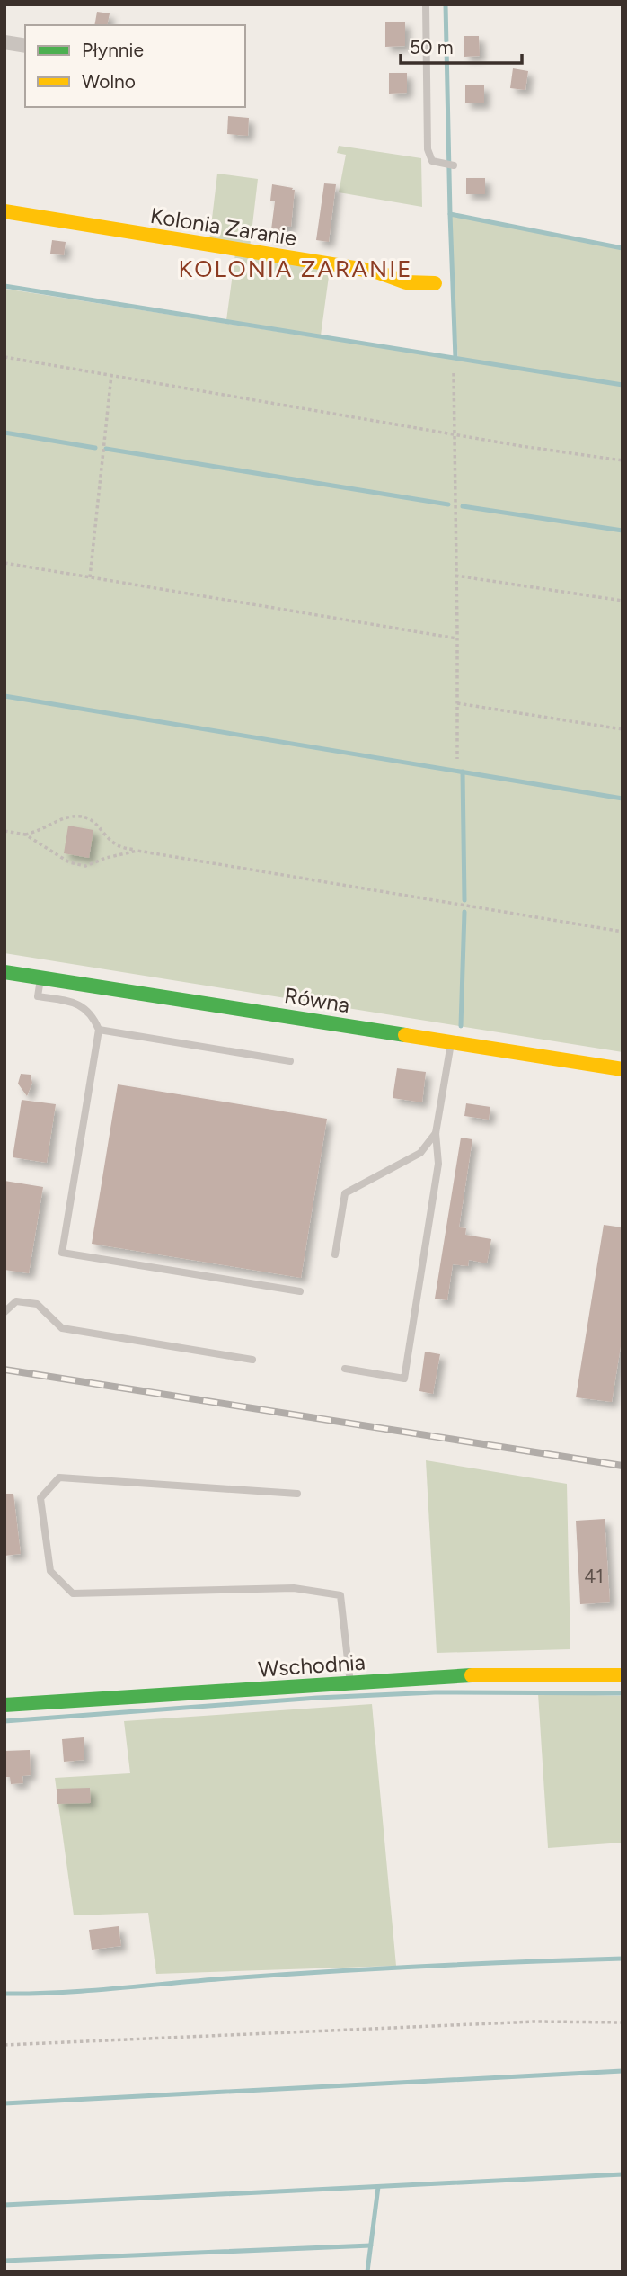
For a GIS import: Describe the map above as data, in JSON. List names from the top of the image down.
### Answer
{
  "streets": {
    "street": ["Kolonia Zaranie", "Równa", "Wschodnia"]
  },
  "districts": ["KOLONIA ZARANIE"],
  "house_numbers": ["41"],
  "legend": ["Płynnie", "Wolno"],
  "scale_bar": "50 m"
}
